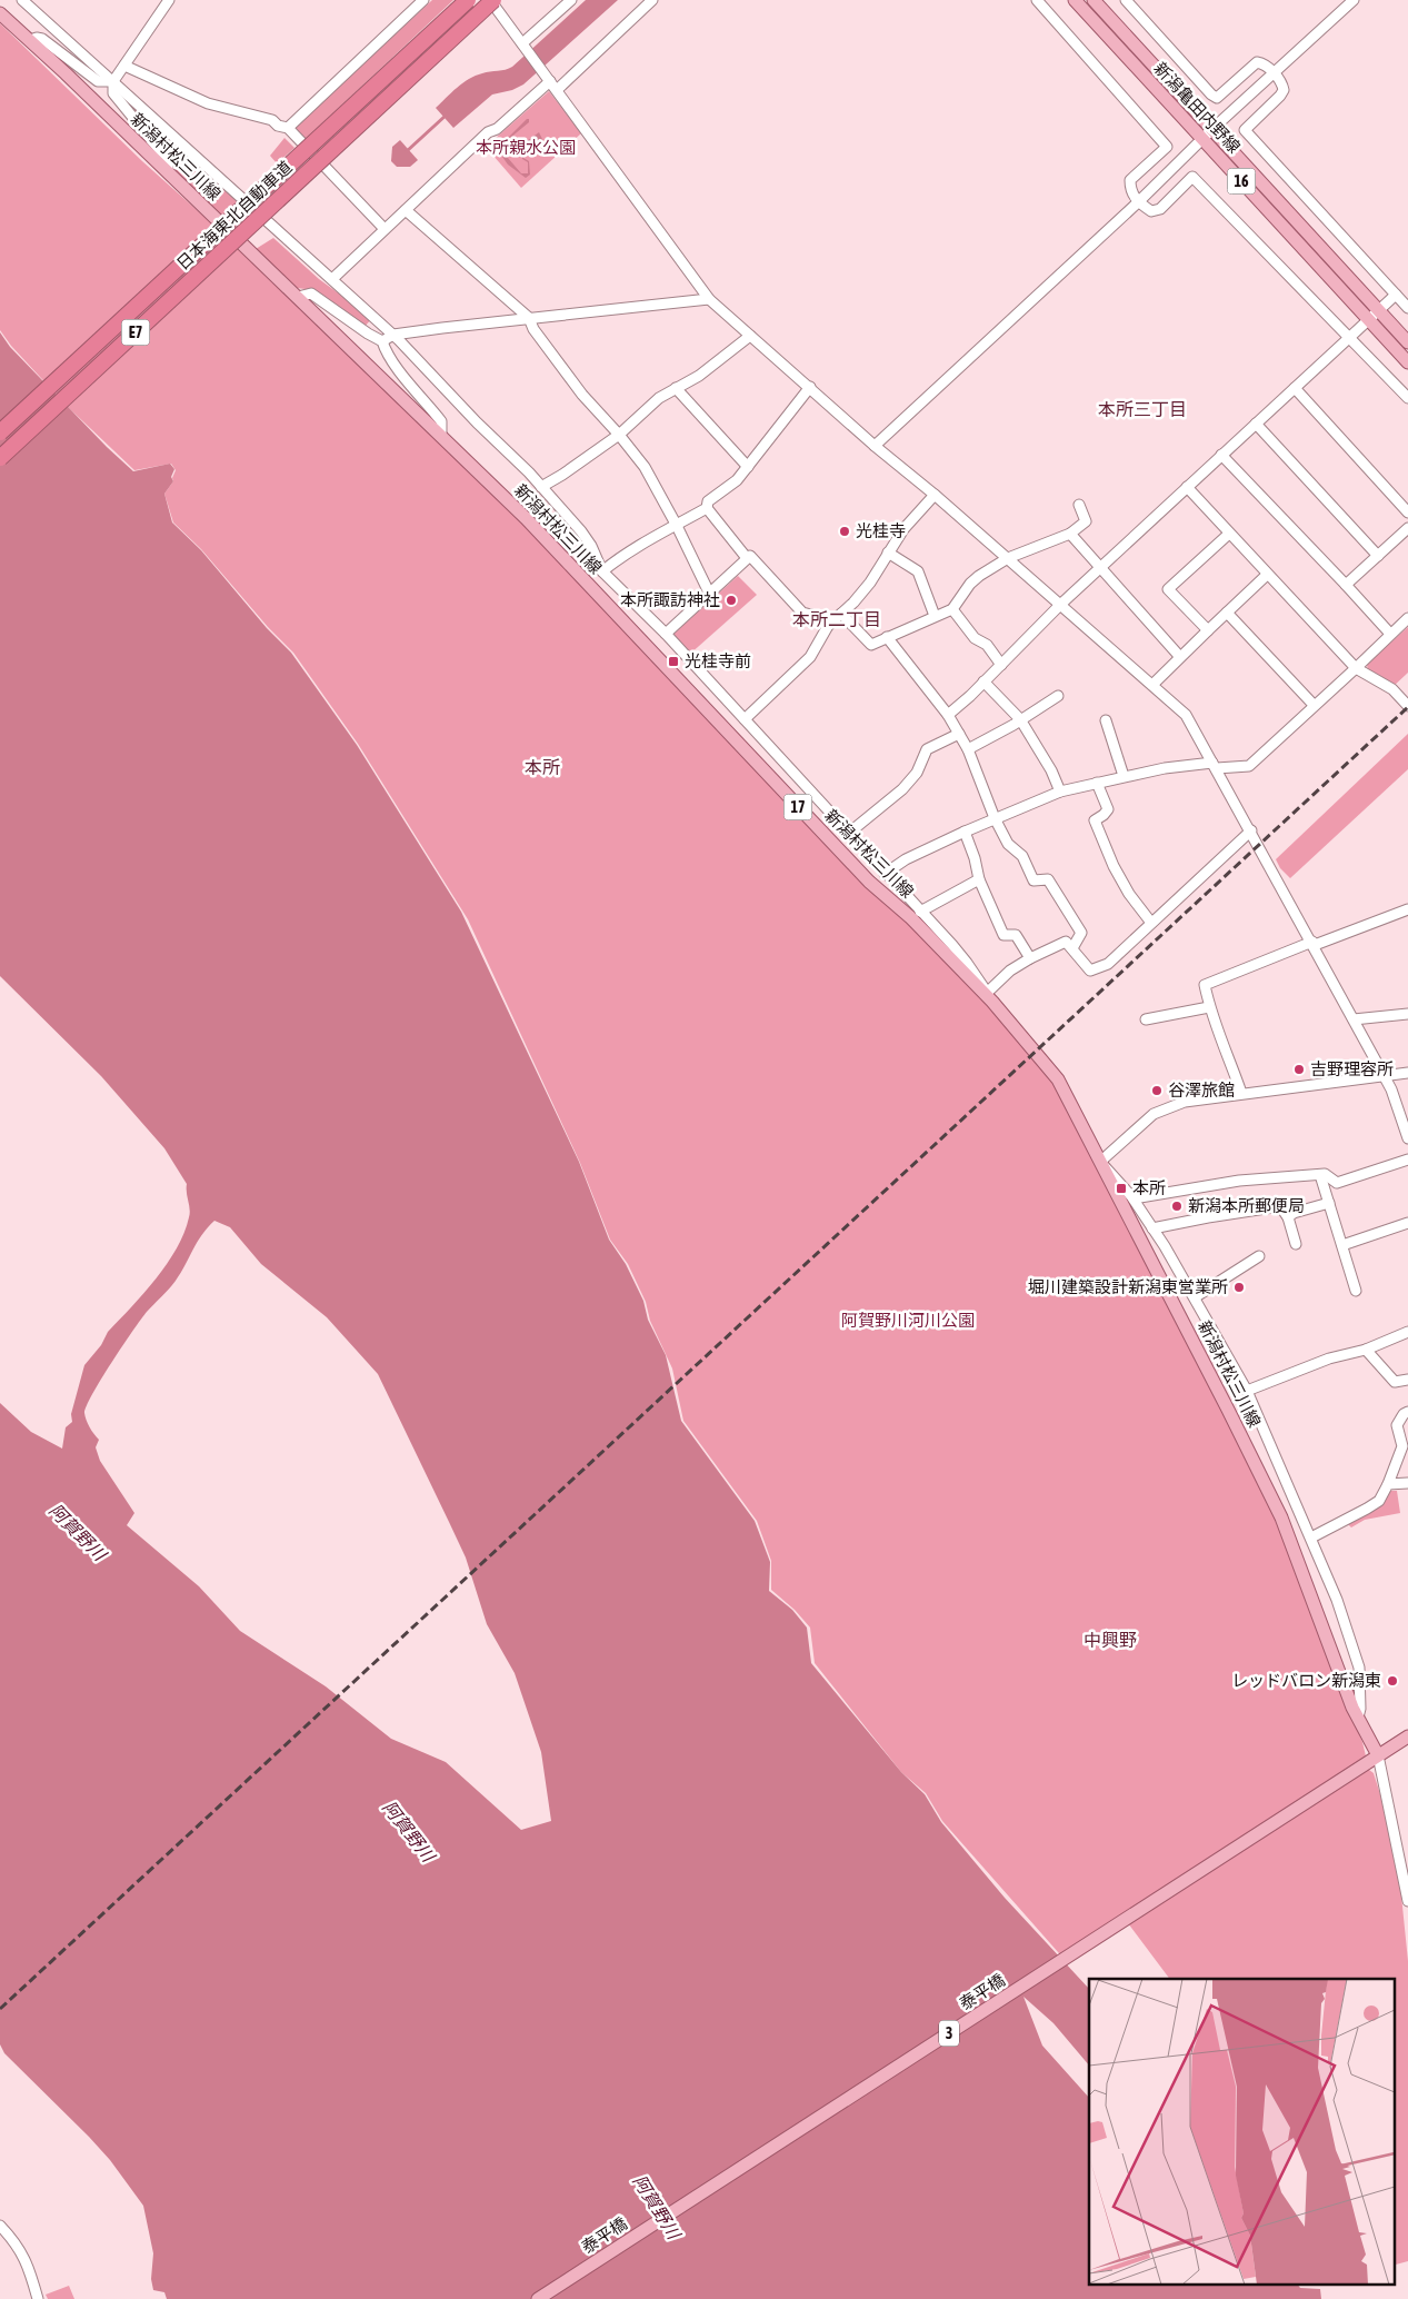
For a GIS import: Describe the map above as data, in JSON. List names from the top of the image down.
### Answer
{
  "streets": {
    "highway": ["日本海東北自動車道", "E7"],
    "main road": [
      "新潟亀田内野線",
      "新潟村松三川線",
      "16",
      "17",
      "泰平橋",
      "3"
    ]
  },
  "crossings": [
    ["新潟村松三川線", "泰平橋"],
    ["新潟村松三川線", "3"],
    ["泰平橋", "3"]
  ],
  "districts": [
    "本所三丁目",
    "本所二丁目",
    "本所",
    "中興野"
  ],
  "water": ["阿賀野川"],
  "parks": ["本所親水公園", "阿賀野川河川公園"],
  "places": {
    "other": [
      "光桂寺",
      "本所諏訪神社",
      "吉野理容所",
      "谷澤旅館",
      "新潟本所郵便局",
      "堀川建築設計新潟東営業所",
      "レッドバロン新潟東"
    ],
    "transit": ["光桂寺前", "本所"]
  }
}
